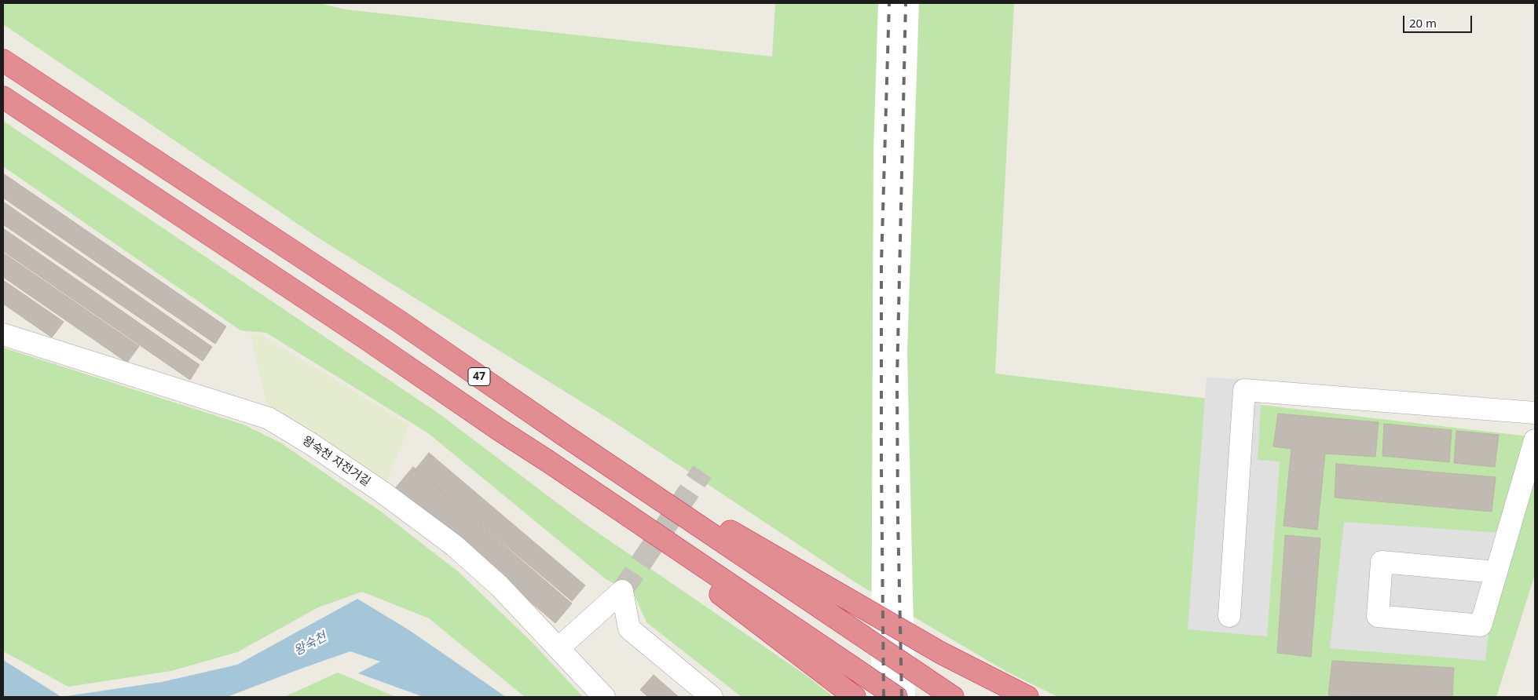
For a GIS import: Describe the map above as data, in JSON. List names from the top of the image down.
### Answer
{
  "streets": {
    "highway": ["47"],
    "street": ["왕숙천 자전거길"]
  },
  "water": ["왕숙천"],
  "scale_bar": "20 m"
}
